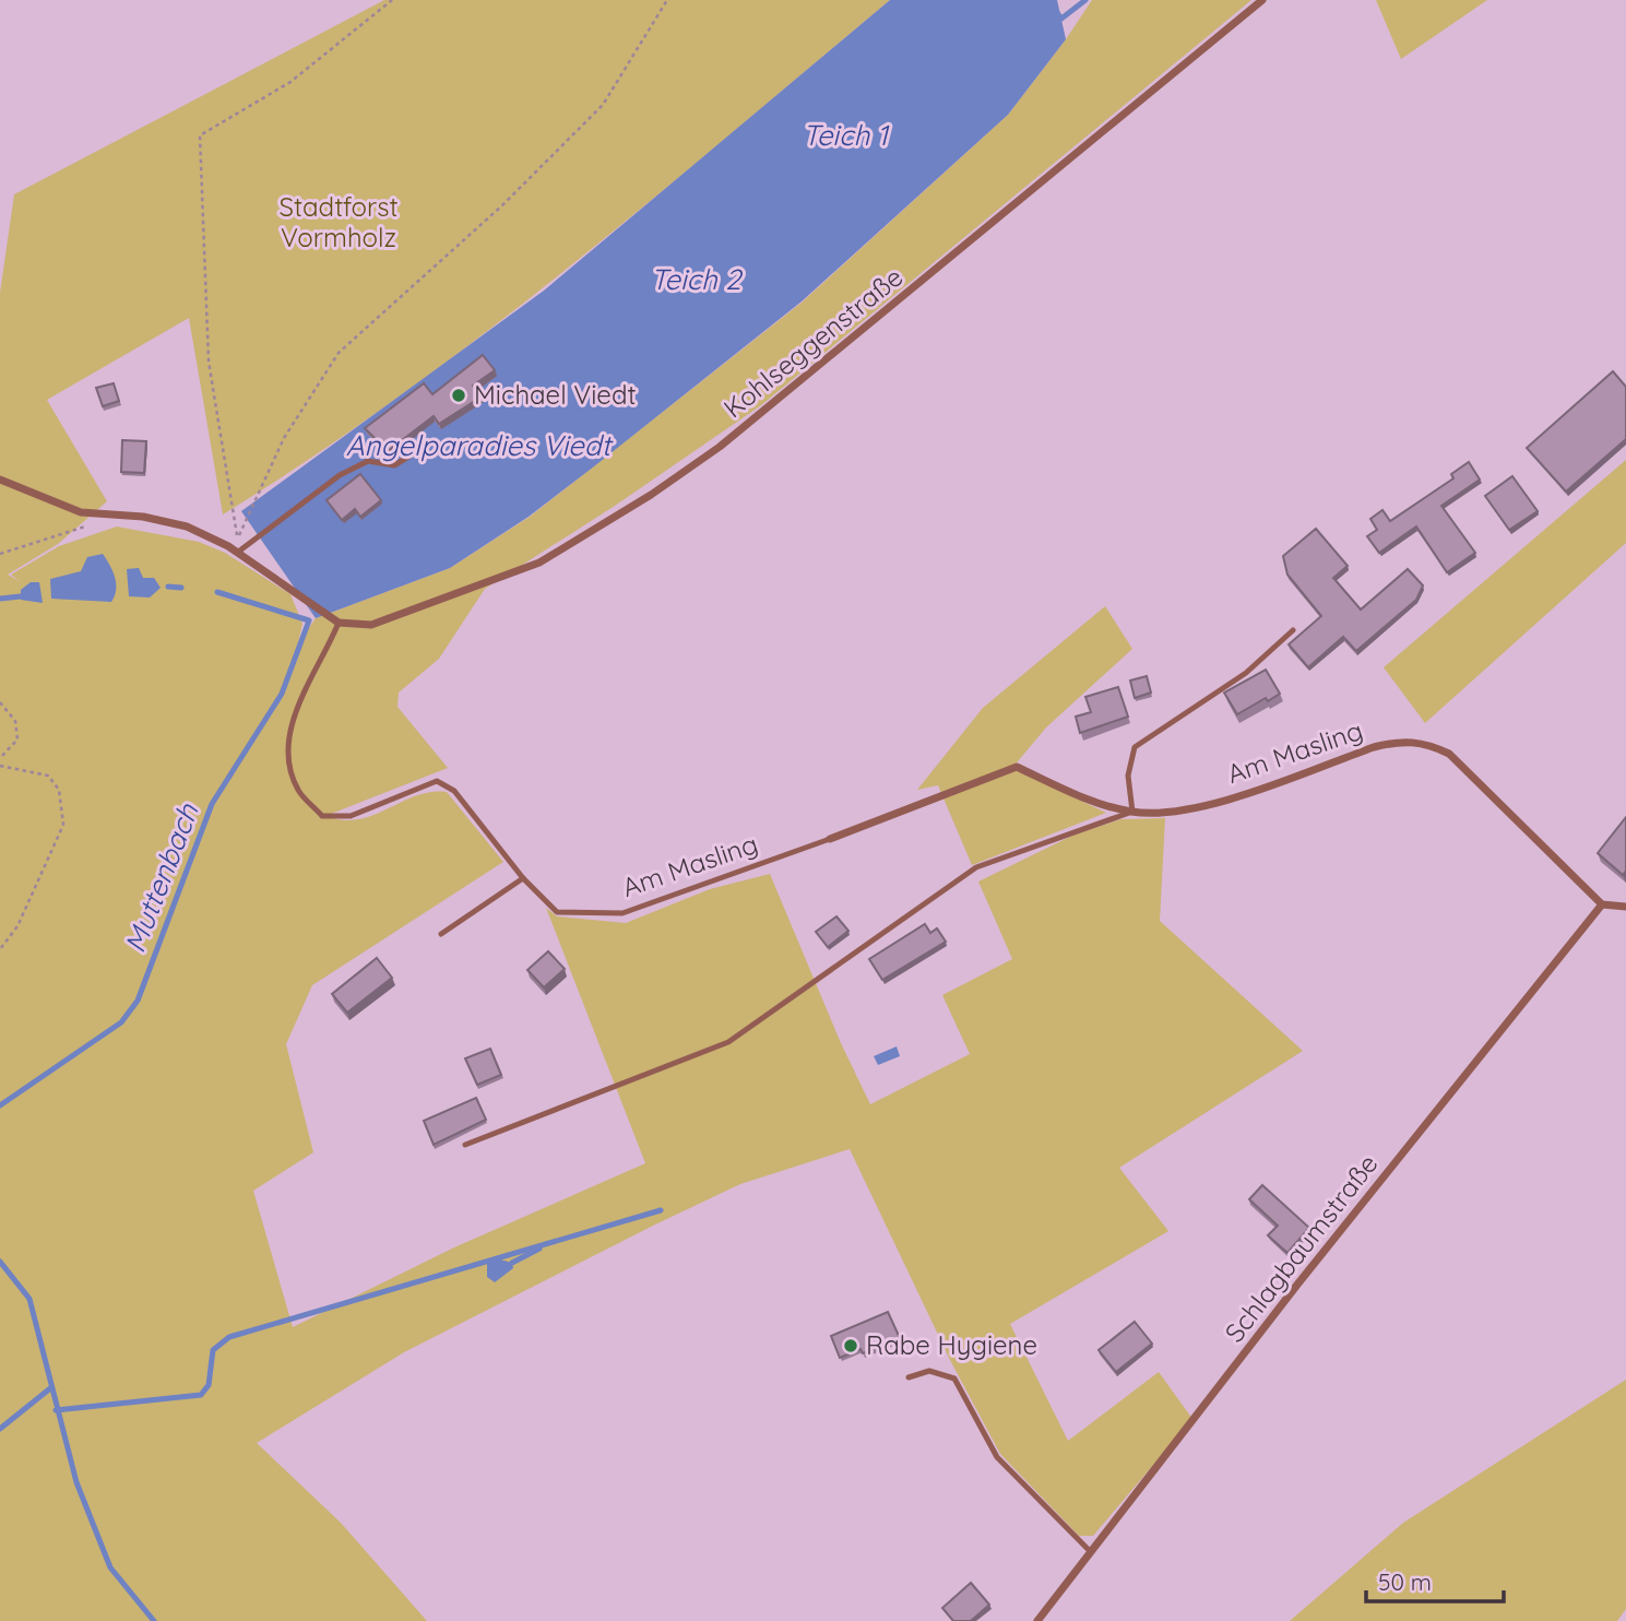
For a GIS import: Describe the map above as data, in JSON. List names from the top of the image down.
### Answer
{
  "streets": {
    "street": ["Kohlseggenstraße", "Am Masling", "Schlagbaumstraße"]
  },
  "crossings": [
    ["Kohlseggenstraße", "Am Masling"],
    ["Am Masling", "Schlagbaumstraße"]
  ],
  "water": [
    "Teich 1",
    "Teich 2",
    "Angelparadies Viedt",
    "Muttenbach"
  ],
  "parks": ["Stadtforst Vormholz"],
  "places": ["Michael Viedt", "Rabe Hygiene"],
  "scale_bar": "50 m"
}
